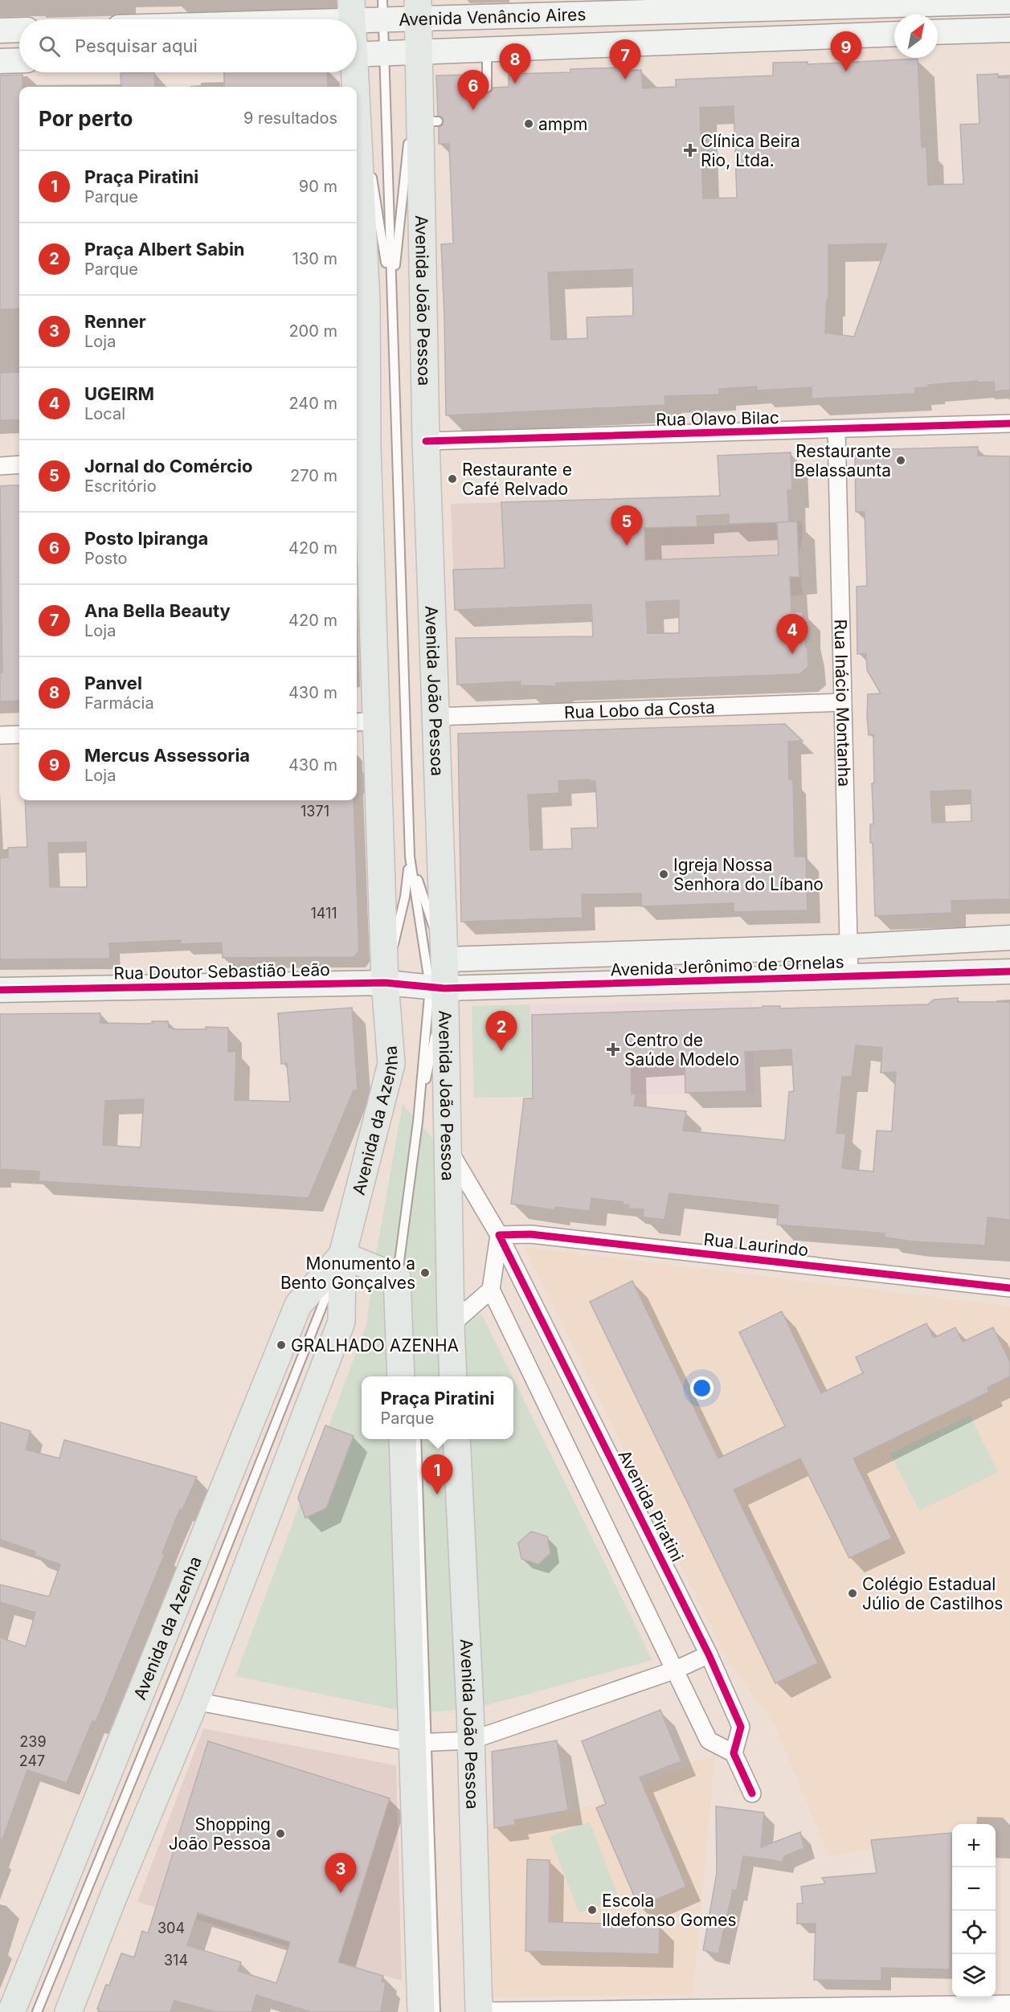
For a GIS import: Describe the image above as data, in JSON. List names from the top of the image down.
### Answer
{
  "streets": {
    "main road": ["Avenida João Pessoa", "Avenida da Azenha"],
    "street": [
      "Avenida Venâncio Aires",
      "Rua Olavo Bilac",
      "Rua Inácio Montanha",
      "Rua Lobo da Costa",
      "Avenida Jerônimo de Ornelas",
      "Rua Doutor Sebastião Leão",
      "Rua Laurindo",
      "Avenida Piratini"
    ]
  },
  "crossings": [
    ["Avenida Venâncio Aires", "Avenida João Pessoa"],
    ["Avenida João Pessoa", "Rua Olavo Bilac"],
    ["Avenida João Pessoa", "Rua Lobo da Costa"],
    ["Avenida João Pessoa", "Avenida Jerônimo de Ornelas"],
    ["Avenida João Pessoa", "Rua Doutor Sebastião Leão"],
    ["Avenida João Pessoa", "Avenida Piratini"],
    ["Rua Olavo Bilac", "Rua Inácio Montanha"],
    ["Rua Inácio Montanha", "Rua Lobo da Costa"],
    ["Rua Inácio Montanha", "Avenida Jerônimo de Ornelas"],
    ["Avenida Jerônimo de Ornelas", "Rua Doutor Sebastião Leão"],
    ["Rua Doutor Sebastião Leão", "Avenida da Azenha"],
    ["Rua Laurindo", "Avenida Piratini"]
  ],
  "places": {
    "other": [
      "ampm",
      "Restaurante Belassaunta",
      "Restaurante e Café Relvado",
      "Igreja Nossa Senhora do Líbano",
      "Monumento a Bento Gonçalves",
      "GRALHADO AZENHA",
      "Colégio Estadual Júlio de Castilhos",
      "Shopping João Pessoa",
      "Escola Ildefonso Gomes"
    ],
    "health": ["Clínica Beira Rio, Ltda.", "Centro de Saúde Modelo"]
  },
  "house_numbers": [
    "1371",
    "1411",
    "239",
    "247",
    "304",
    "314"
  ],
  "north": "top right",
  "page": {
    "search": "Pesquisar aqui",
    "pins": [
      "9",
      "7",
      "8",
      "6",
      "5",
      "4",
      "2",
      "1",
      "3"
    ],
    "heading": ["Por perto", "9 resultados"],
    "list": [
      {
        "mark": "1",
        "name": "Praça Piratini",
        "note": "Parque",
        "value": "90 m"
      },
      {
        "mark": "2",
        "name": "Praça Albert Sabin",
        "note": "Parque",
        "value": "130 m"
      },
      {
        "mark": "3",
        "name": "Renner",
        "note": "Loja",
        "value": "200 m"
      },
      {
        "mark": "4",
        "name": "UGEIRM",
        "note": "Local",
        "value": "240 m"
      },
      {
        "mark": "5",
        "name": "Jornal do Comércio",
        "note": "Escritório",
        "value": "270 m"
      },
      {
        "mark": "6",
        "name": "Posto Ipiranga",
        "note": "Posto",
        "value": "420 m"
      },
      {
        "mark": "7",
        "name": "Ana Bella Beauty",
        "note": "Loja",
        "value": "420 m"
      },
      {
        "mark": "8",
        "name": "Panvel",
        "note": "Farmácia",
        "value": "430 m"
      },
      {
        "mark": "9",
        "name": "Mercus Assessoria",
        "note": "Loja",
        "value": "430 m"
      }
    ],
    "popup": ["Praça Piratini", "Parque"],
    "map_buttons": ["+", "−"]
  }
}
